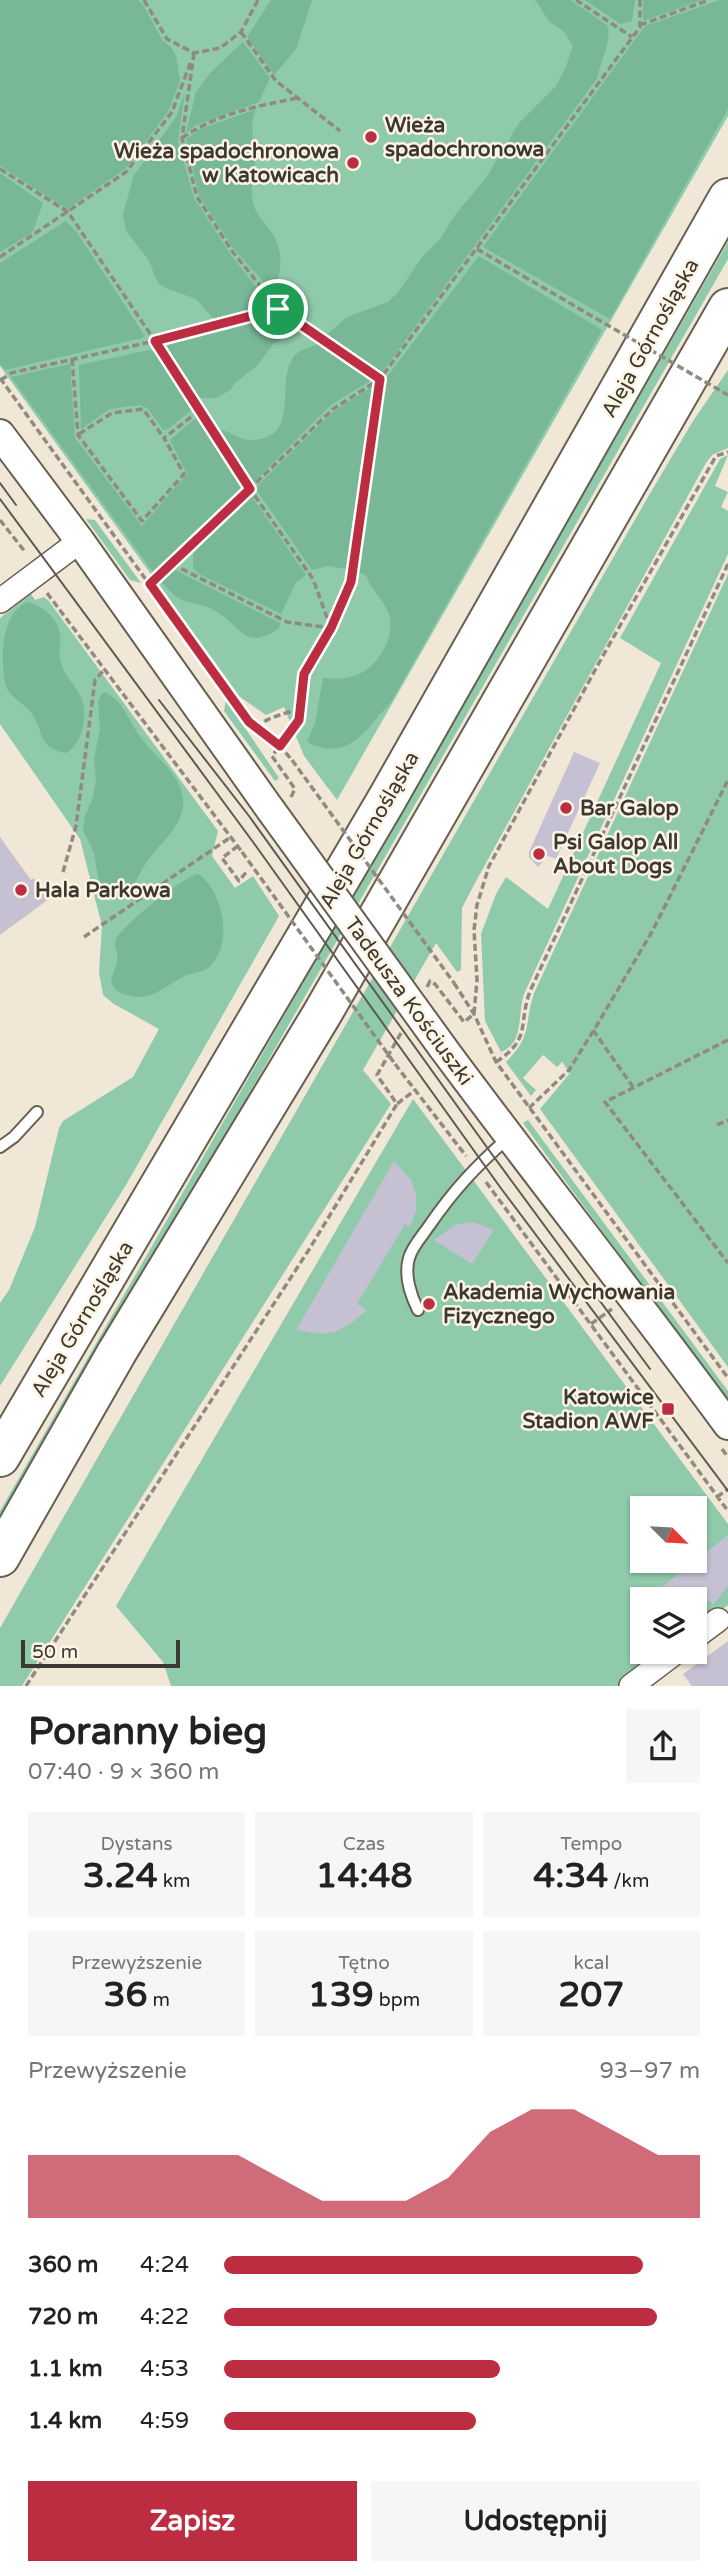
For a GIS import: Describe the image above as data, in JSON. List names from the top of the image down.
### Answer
{
  "streets": {
    "highway": ["Aleja Górnośląska"],
    "street": ["Tadeusza Kościuszki"]
  },
  "places": {
    "other": [
      "Wieża spadochronowa",
      "Wieża spadochronowa w Katowicach",
      "Bar Galop",
      "Psi Galop All About Dogs",
      "Hala Parkowa",
      "Akademia Wychowania Fizycznego"
    ],
    "transit": ["Katowice Stadion AWF"]
  },
  "scale_bar": "50 m",
  "north": "bottom right",
  "page": {
    "scale": "50 m",
    "heading": ["Poranny bieg", "07:40 · 9 × 360 m"],
    "stats": [
      ["Dystans", "3.24 km"],
      ["Czas", "14:48"],
      ["Tempo", "4:34 /km"],
      ["Przewyższenie", "36 m"],
      ["Tętno", "139 bpm"],
      ["kcal", "207"]
    ],
    "chart": ["Przewyższenie", "93–97 m"],
    "list": [
      {
        "name": "360 m",
        "note": "4:24"
      },
      {
        "name": "720 m",
        "note": "4:22"
      },
      {
        "name": "1.1 km",
        "note": "4:53"
      },
      {
        "name": "1.4 km",
        "note": "4:59"
      }
    ],
    "buttons": ["Zapisz", "Udostępnij"]
  }
}
